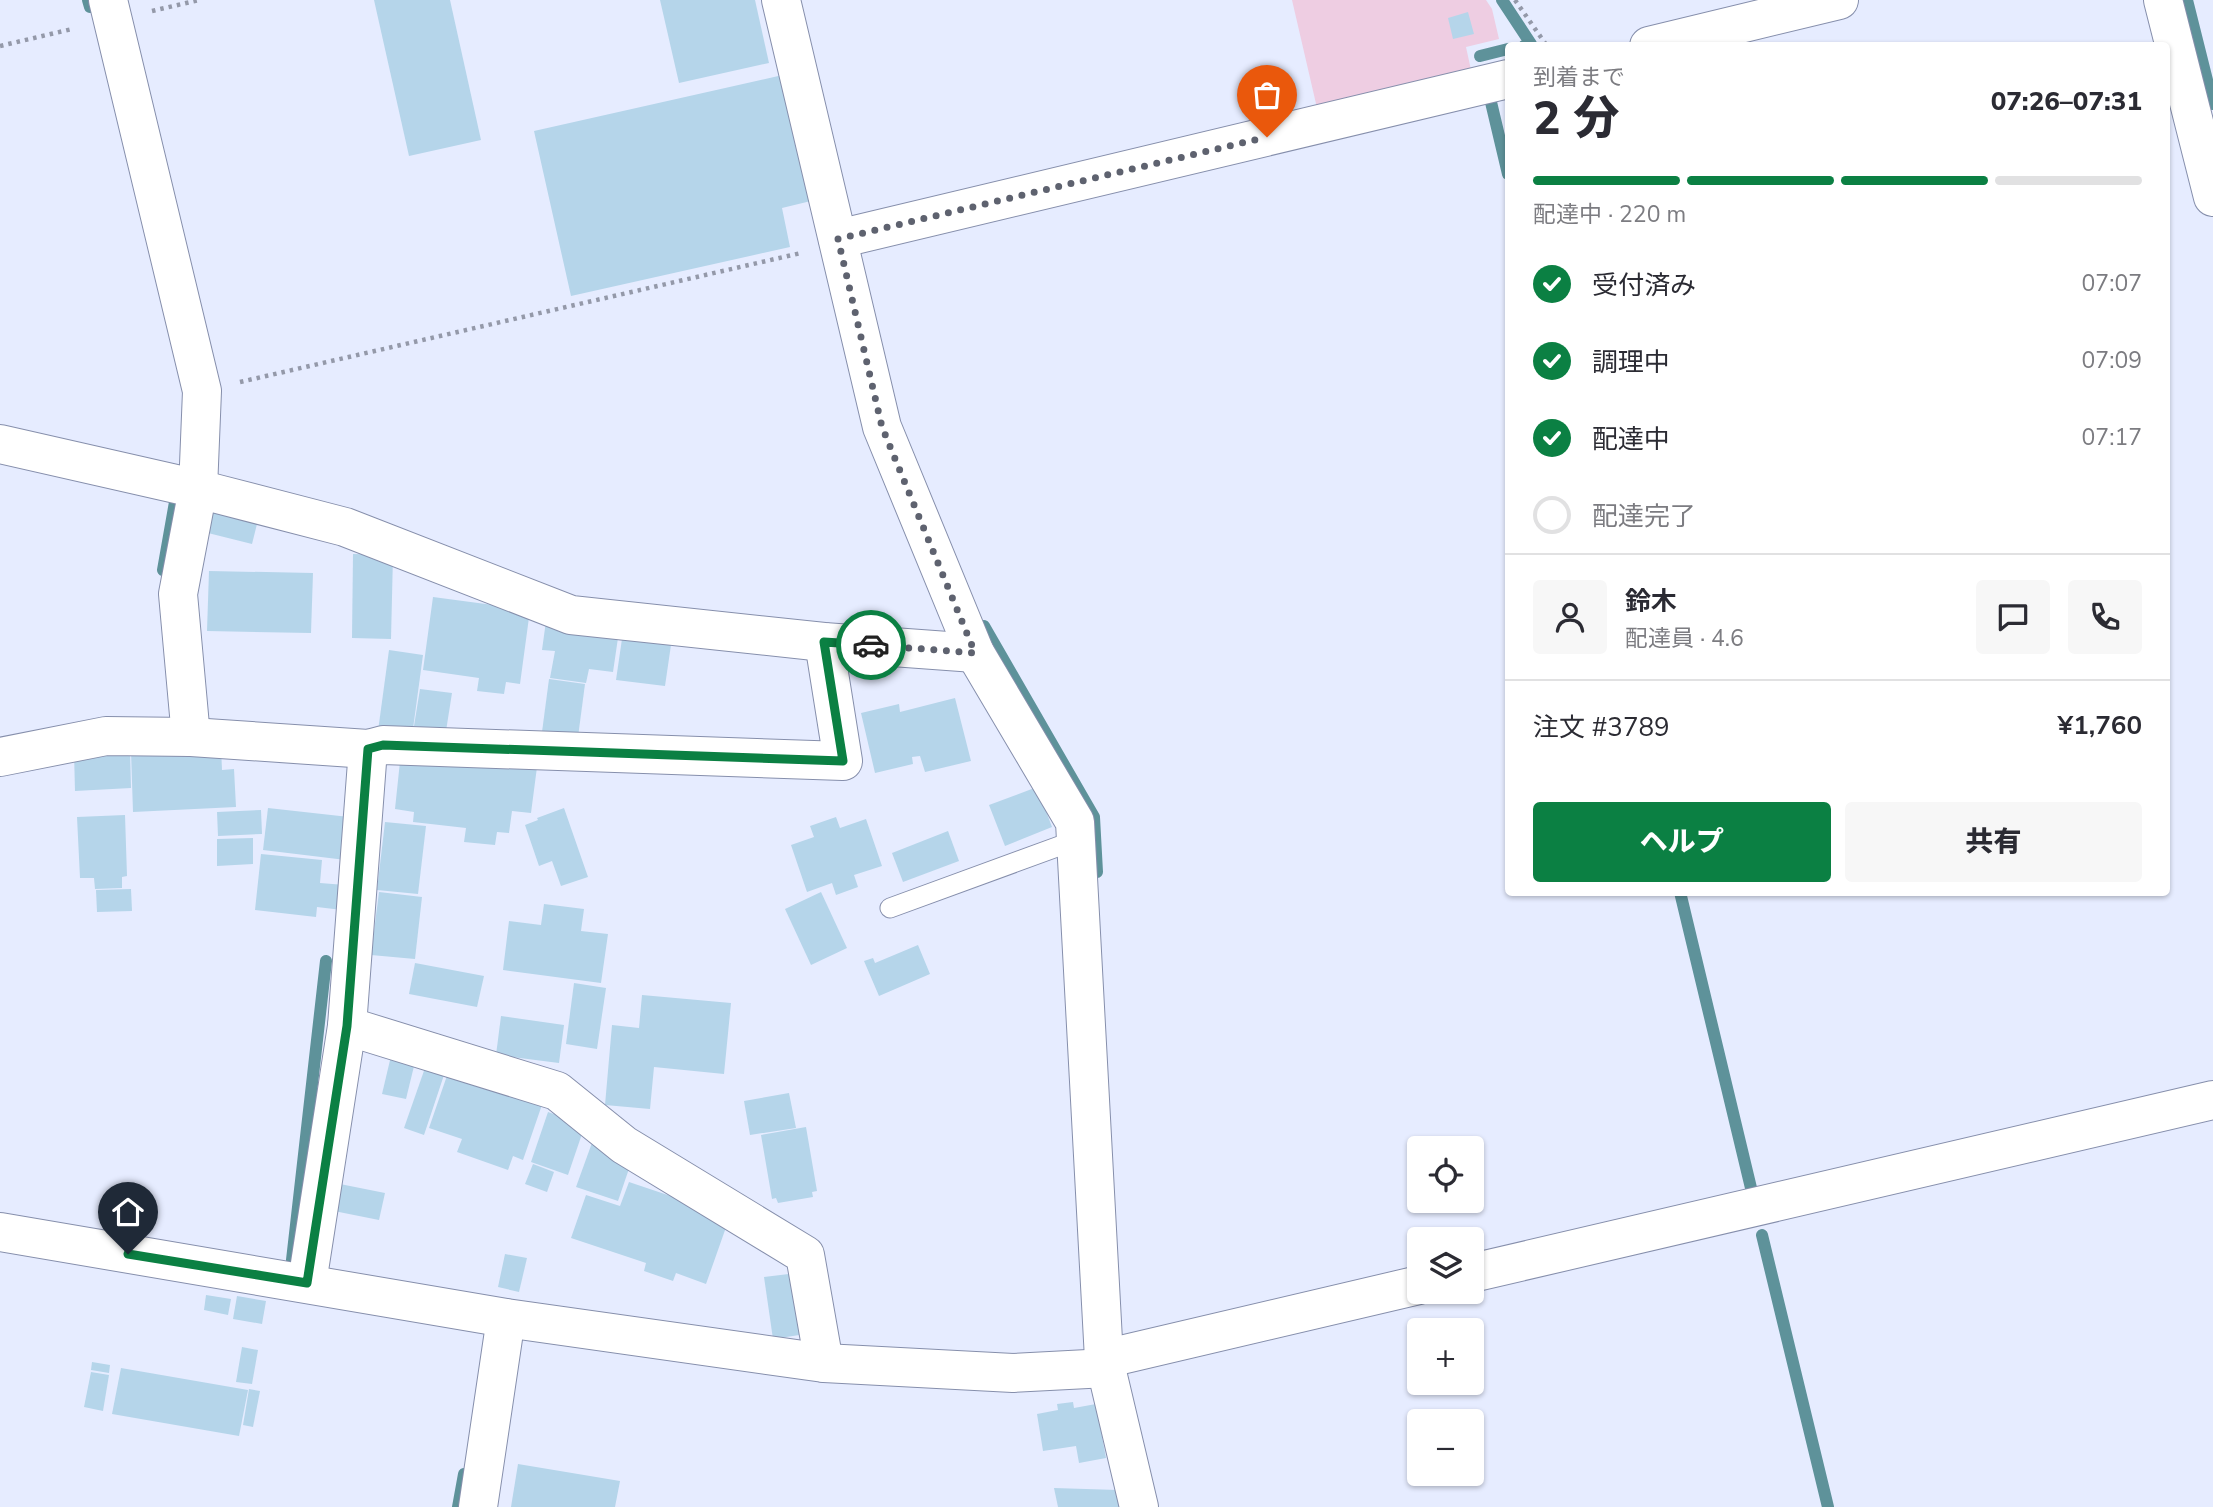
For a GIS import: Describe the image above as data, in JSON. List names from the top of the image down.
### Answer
{
  "page": {
    "heading": ["2 分", "到着まで", "07:26–07:31"],
    "panel": [
      "鈴木",
      "配達員 · 4.6",
      "注文 #3789",
      "¥1,760"
    ],
    "bar": "配達中 · 220 m",
    "list": [
      ["受付済み", "07:07"],
      ["調理中", "07:09"],
      ["配達中", "07:17"],
      "配達完了"
    ],
    "buttons": ["ヘルプ", "共有"],
    "map_buttons": ["+", "−"]
  }
}
